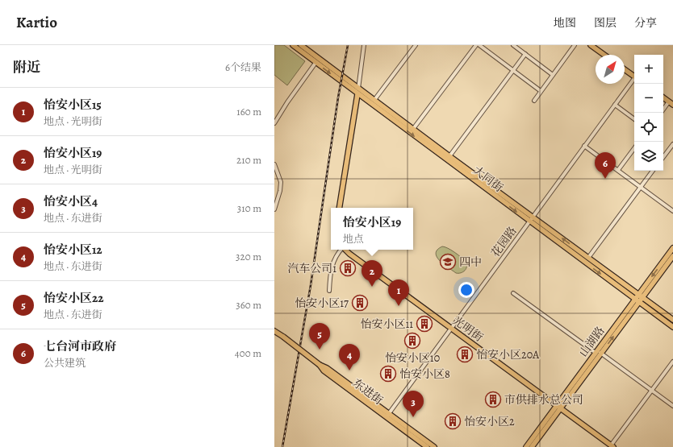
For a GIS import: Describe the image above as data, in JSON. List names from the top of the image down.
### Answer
{
  "streets": {
    "main road": [
      "大同街",
      "光明街",
      "山湖路",
      "东进街"
    ],
    "street": ["花园路"]
  },
  "crossings": [
    ["大同街", "花园路"],
    ["大同街", "山湖路"],
    ["花园路", "光明街"],
    ["花园路", "东进街"],
    ["光明街", "山湖路"]
  ],
  "places": {
    "school or university": ["四中"],
    "building": [
      "汽车公司1",
      "怡安小区17",
      "怡安小区11",
      "怡安小区10",
      "怡安小区20A",
      "怡安小区8",
      "市供排水总公司",
      "怡安小区2"
    ]
  },
  "north": "top right",
  "page": {
    "header": "Kartio",
    "nav": ["地图", "图层", "分享"],
    "heading": ["附近", "6个结果"],
    "map_buttons": ["+", "−"],
    "list": [
      {
        "mark": "1",
        "name": "怡安小区15",
        "note": "地点 · 光明街",
        "value": "160 m"
      },
      {
        "mark": "2",
        "name": "怡安小区19",
        "note": "地点 · 光明街",
        "value": "210 m"
      },
      {
        "mark": "3",
        "name": "怡安小区4",
        "note": "地点 · 东进街",
        "value": "310 m"
      },
      {
        "mark": "4",
        "name": "怡安小区12",
        "note": "地点 · 东进街",
        "value": "320 m"
      },
      {
        "mark": "5",
        "name": "怡安小区22",
        "note": "地点 · 东进街",
        "value": "360 m"
      },
      {
        "mark": "6",
        "name": "七台河市政府",
        "note": "公共建筑",
        "value": "400 m"
      }
    ],
    "pins": [
      "6",
      "2",
      "1",
      "5",
      "4",
      "3"
    ],
    "popup": ["怡安小区19", "地点"]
  }
}
